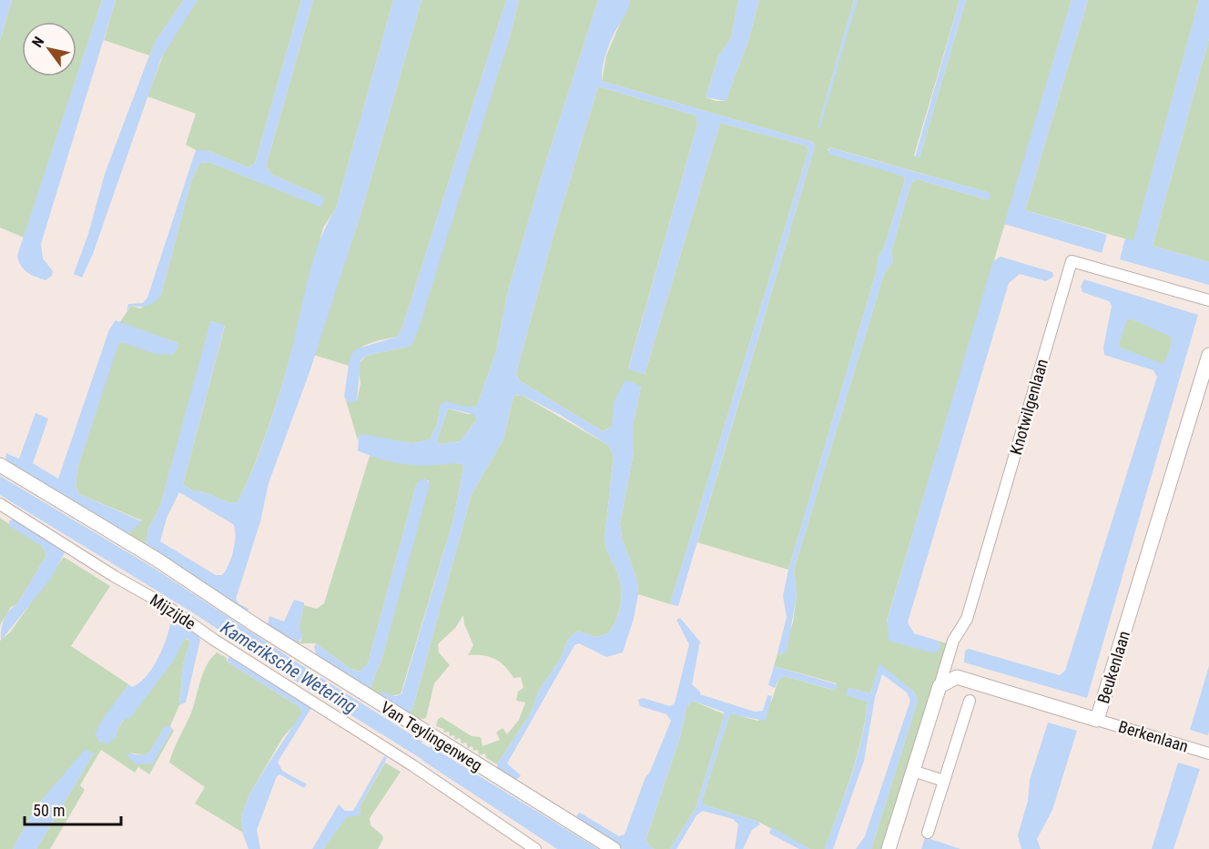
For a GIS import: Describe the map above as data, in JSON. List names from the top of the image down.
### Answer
{
  "streets": {
    "street": [
      "Knotwilgenlaan",
      "Mijzijde",
      "Beukenlaan",
      "Van Teylingenweg",
      "Berkenlaan"
    ]
  },
  "crossings": [
    ["Knotwilgenlaan", "Beukenlaan"],
    ["Beukenlaan", "Berkenlaan"]
  ],
  "water": ["Kameriksche Wetering"],
  "scale_bar": "50 m",
  "north": "top left"
}
